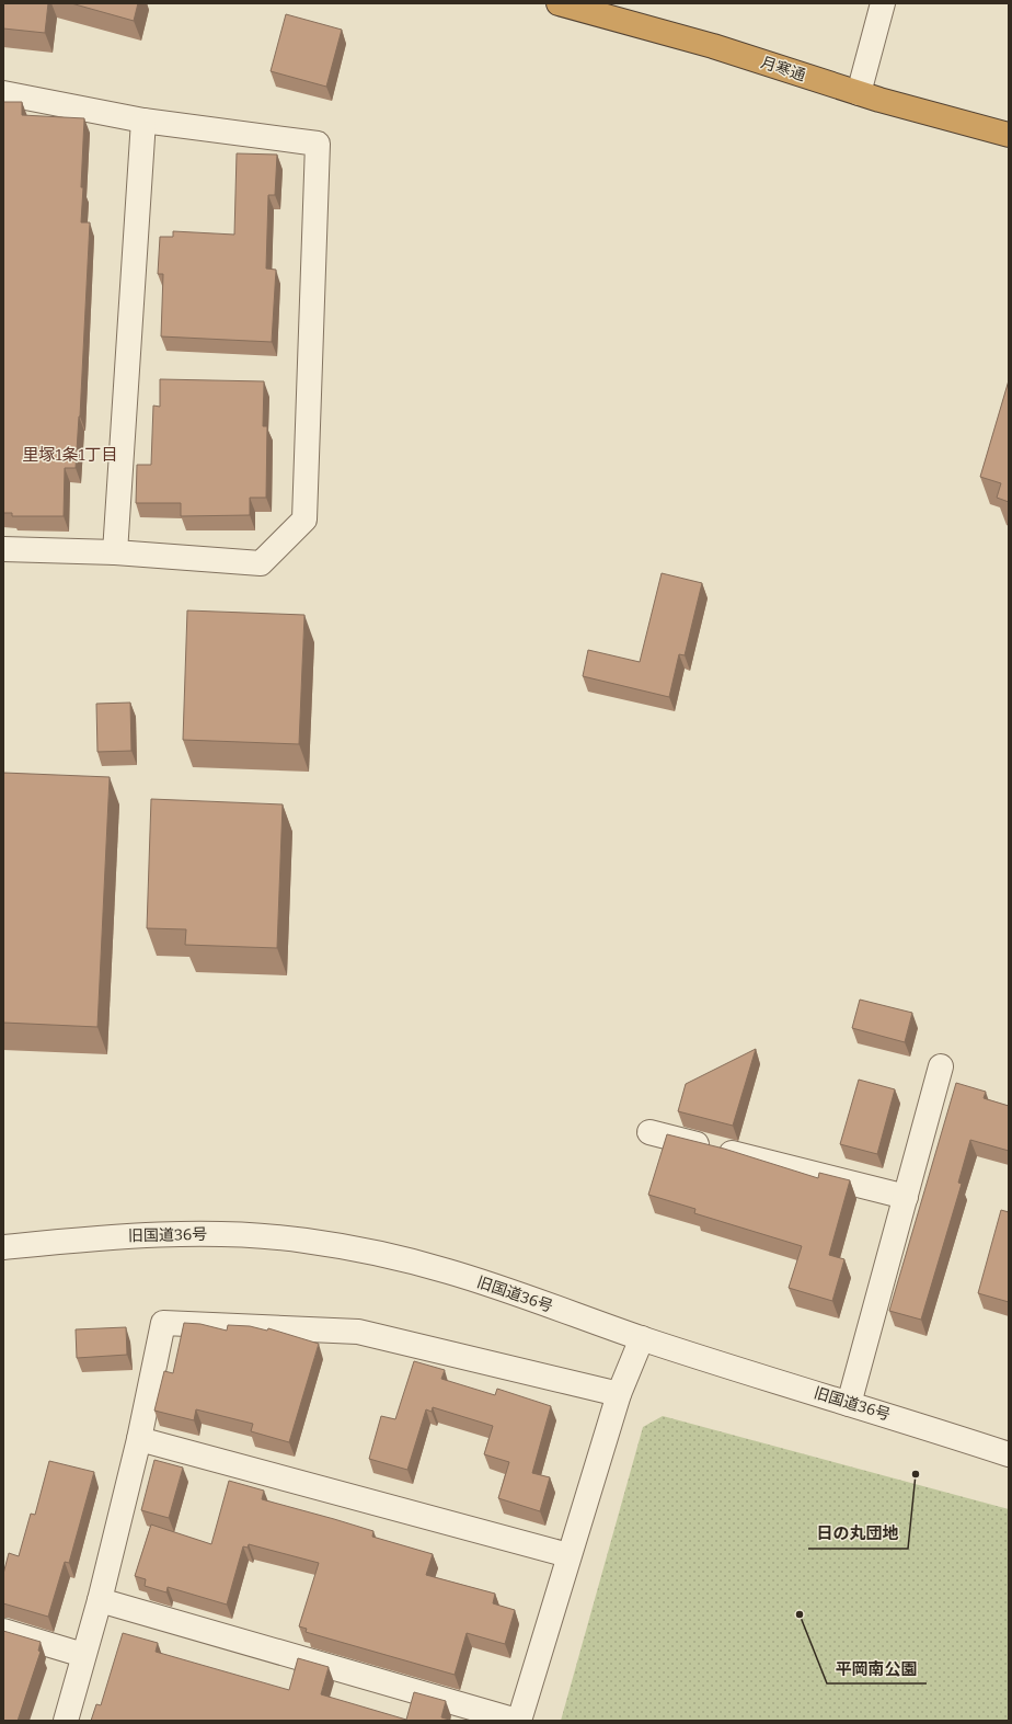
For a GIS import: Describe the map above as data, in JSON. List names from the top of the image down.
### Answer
{
  "streets": {
    "highway": ["月寒通"],
    "street": ["旧国道36号"]
  },
  "districts": ["里塚1条1丁目"],
  "places": ["日の丸団地", "平岡南公園"]
}
